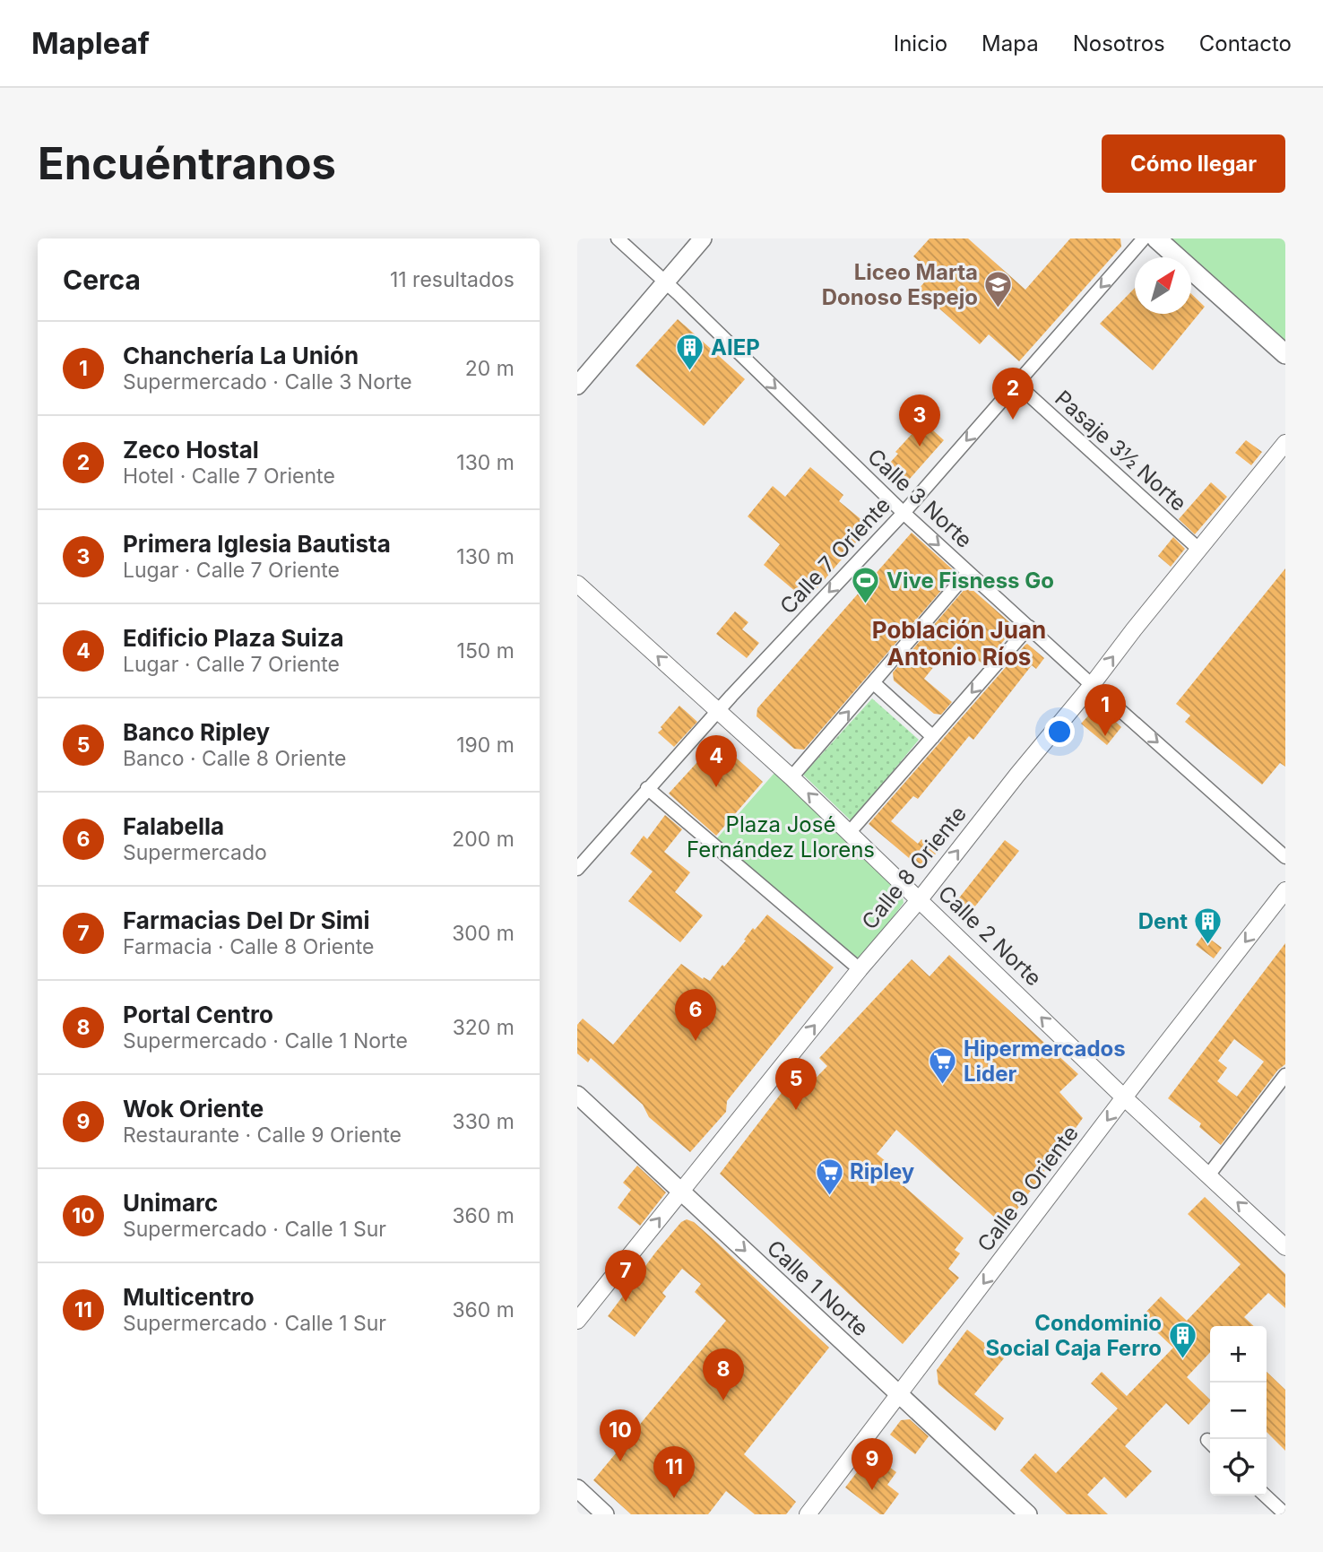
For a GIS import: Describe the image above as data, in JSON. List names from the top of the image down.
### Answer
{
  "streets": {
    "main road": ["Calle 1 Norte"],
    "street": [
      "Pasaje 3½ Norte",
      "Calle 3 Norte",
      "Calle 7 Oriente",
      "Calle 8 Oriente",
      "Calle 2 Norte",
      "Calle 9 Oriente"
    ]
  },
  "crossings": [
    ["Pasaje 3½ Norte", "Calle 7 Oriente"],
    ["Pasaje 3½ Norte", "Calle 8 Oriente"],
    ["Calle 3 Norte", "Calle 7 Oriente"],
    ["Calle 3 Norte", "Calle 8 Oriente"],
    ["Calle 7 Oriente", "Calle 2 Norte"],
    ["Calle 8 Oriente", "Calle 2 Norte"],
    ["Calle 8 Oriente", "Calle 1 Norte"],
    ["Calle 2 Norte", "Calle 9 Oriente"],
    ["Calle 9 Oriente", "Calle 1 Norte"]
  ],
  "one_way": [
    "Calle 3 Norte",
    "Calle 2 Norte",
    "Calle 9 Oriente",
    "Calle 1 Norte"
  ],
  "districts": ["Población Juan Antonio Ríos"],
  "parks": ["Plaza José Fernández Llorens"],
  "places": {
    "school or university": ["Liceo Marta Donoso Espejo"],
    "building": ["AIEP", "Dent", "Condominio Social Caja Ferro"],
    "sports": ["Vive Fisness Go"],
    "supermarket": ["Hipermercados Lider", "Ripley"]
  },
  "north": "top right",
  "page": {
    "header": "Mapleaf",
    "nav": [
      "Inicio",
      "Mapa",
      "Nosotros",
      "Contacto"
    ],
    "buttons": "Cómo llegar",
    "title": "Encuéntranos",
    "heading": ["Cerca", "11 resultados"],
    "list": [
      {
        "mark": "1",
        "name": "Chanchería La Unión",
        "note": "Supermercado · Calle 3 Norte",
        "value": "20 m"
      },
      {
        "mark": "2",
        "name": "Zeco Hostal",
        "note": "Hotel · Calle 7 Oriente",
        "value": "130 m"
      },
      {
        "mark": "3",
        "name": "Primera Iglesia Bautista",
        "note": "Lugar · Calle 7 Oriente",
        "value": "130 m"
      },
      {
        "mark": "4",
        "name": "Edificio Plaza Suiza",
        "note": "Lugar · Calle 7 Oriente",
        "value": "150 m"
      },
      {
        "mark": "5",
        "name": "Banco Ripley",
        "note": "Banco · Calle 8 Oriente",
        "value": "190 m"
      },
      {
        "mark": "6",
        "name": "Falabella",
        "note": "Supermercado",
        "value": "200 m"
      },
      {
        "mark": "7",
        "name": "Farmacias Del Dr Simi",
        "note": "Farmacia · Calle 8 Oriente",
        "value": "300 m"
      },
      {
        "mark": "8",
        "name": "Portal Centro",
        "note": "Supermercado · Calle 1 Norte",
        "value": "320 m"
      },
      {
        "mark": "9",
        "name": "Wok Oriente",
        "note": "Restaurante · Calle 9 Oriente",
        "value": "330 m"
      },
      {
        "mark": "10",
        "name": "Unimarc",
        "note": "Supermercado · Calle 1 Sur",
        "value": "360 m"
      },
      {
        "mark": "11",
        "name": "Multicentro",
        "note": "Supermercado · Calle 1 Sur",
        "value": "360 m"
      }
    ],
    "pins": [
      "2",
      "3",
      "1",
      "4",
      "6",
      "5",
      "7",
      "8",
      "10",
      "9",
      "11"
    ],
    "map_buttons": ["+", "−"]
  }
}
